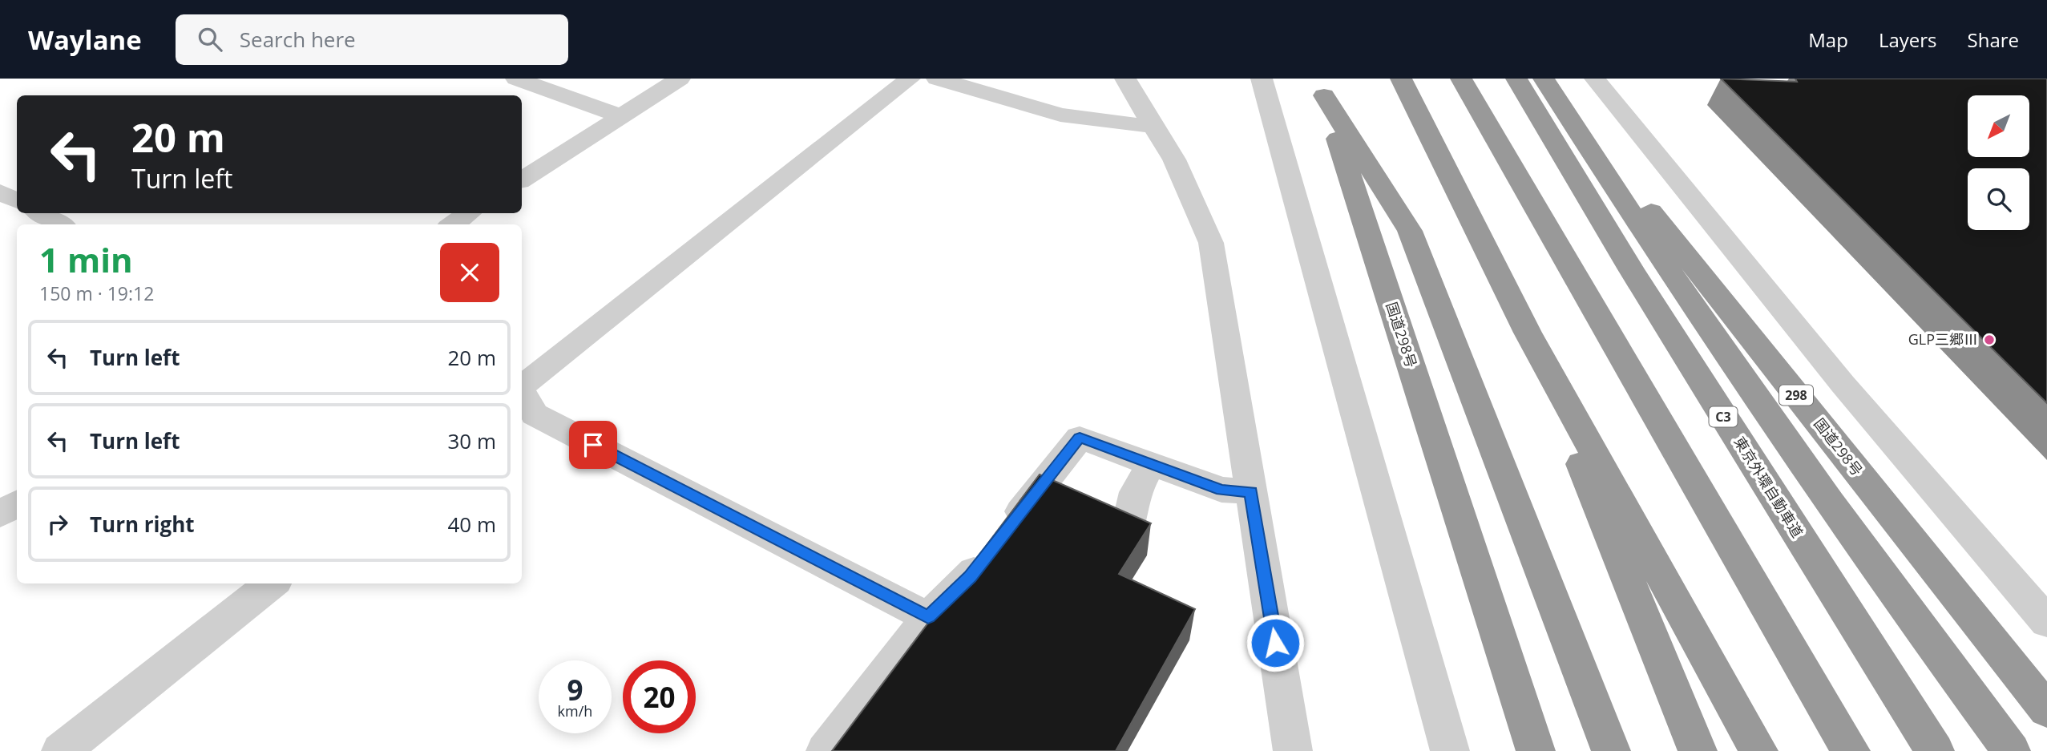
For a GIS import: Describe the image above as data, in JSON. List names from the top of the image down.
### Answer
{
  "streets": {
    "highway": [
      "国道298号",
      "298",
      "C3",
      "東京外環自動車道"
    ]
  },
  "places": ["GLP三郷Ⅲ"],
  "north": "bottom left",
  "page": {
    "header": "Waylane",
    "search": "Search here",
    "nav": ["Map", "Layers", "Share"],
    "turn": ["20 m", "Turn left"],
    "heading": ["1 min", "150 m · 19:12"],
    "list": [
      {
        "name": "Turn left",
        "value": "20 m"
      },
      {
        "name": "Turn left",
        "value": "30 m"
      },
      {
        "name": "Turn right",
        "value": "40 m"
      }
    ],
    "speed": "9 km/h",
    "limit": "20"
  }
}
